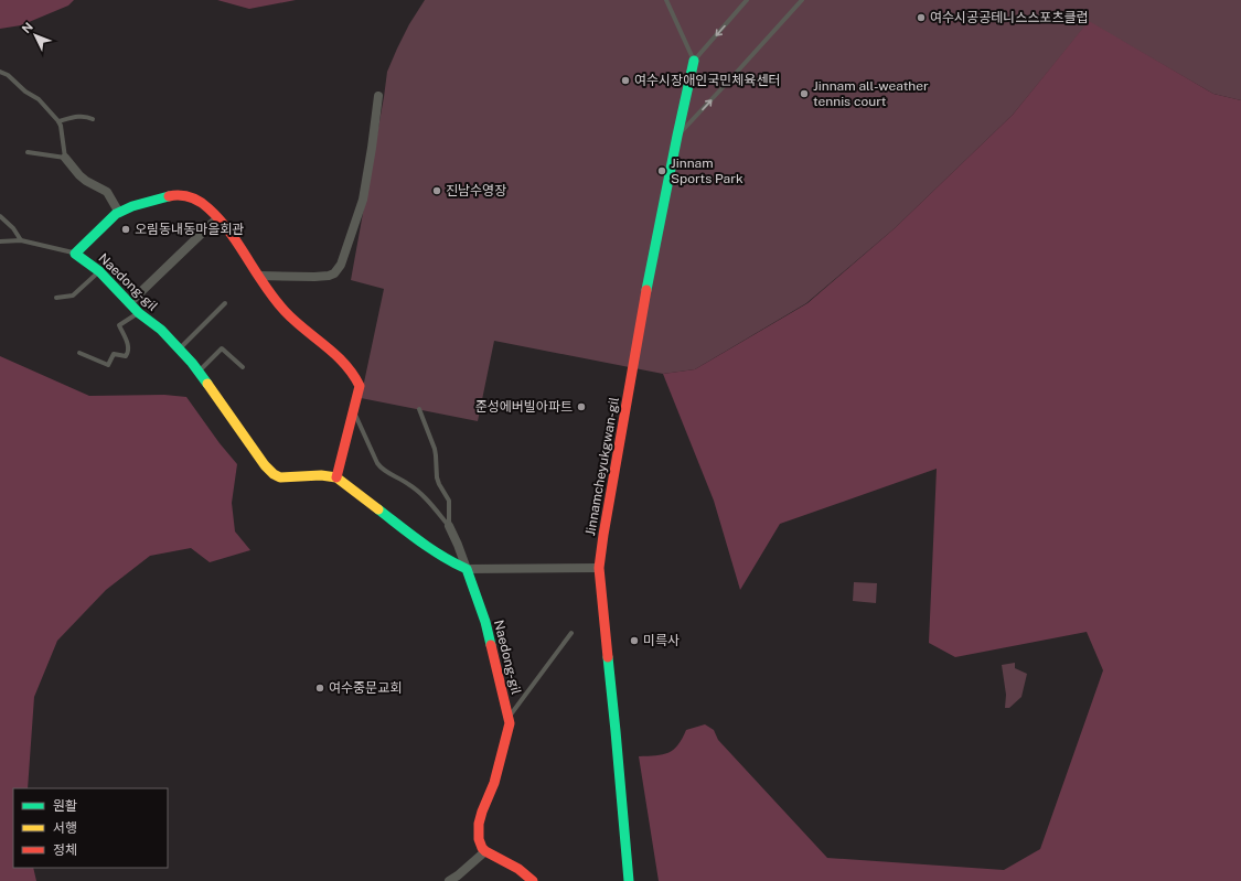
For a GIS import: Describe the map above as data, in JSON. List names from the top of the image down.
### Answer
{
  "streets": {
    "street": ["Naedong-gil", "Jinnamcheyukgwan-gil"]
  },
  "places": [
    "여수시공공테니스스포츠클럽",
    "여수시장애인국민체육센터",
    "Jinnam all-weather tennis court",
    "Jinnam Sports Park",
    "진남수영장",
    "오림동내동마을회관",
    "준성에버빌아파트",
    "미륵사",
    "여수중문교회"
  ],
  "legend": ["원활", "서행", "정체"],
  "north": "top left"
}
